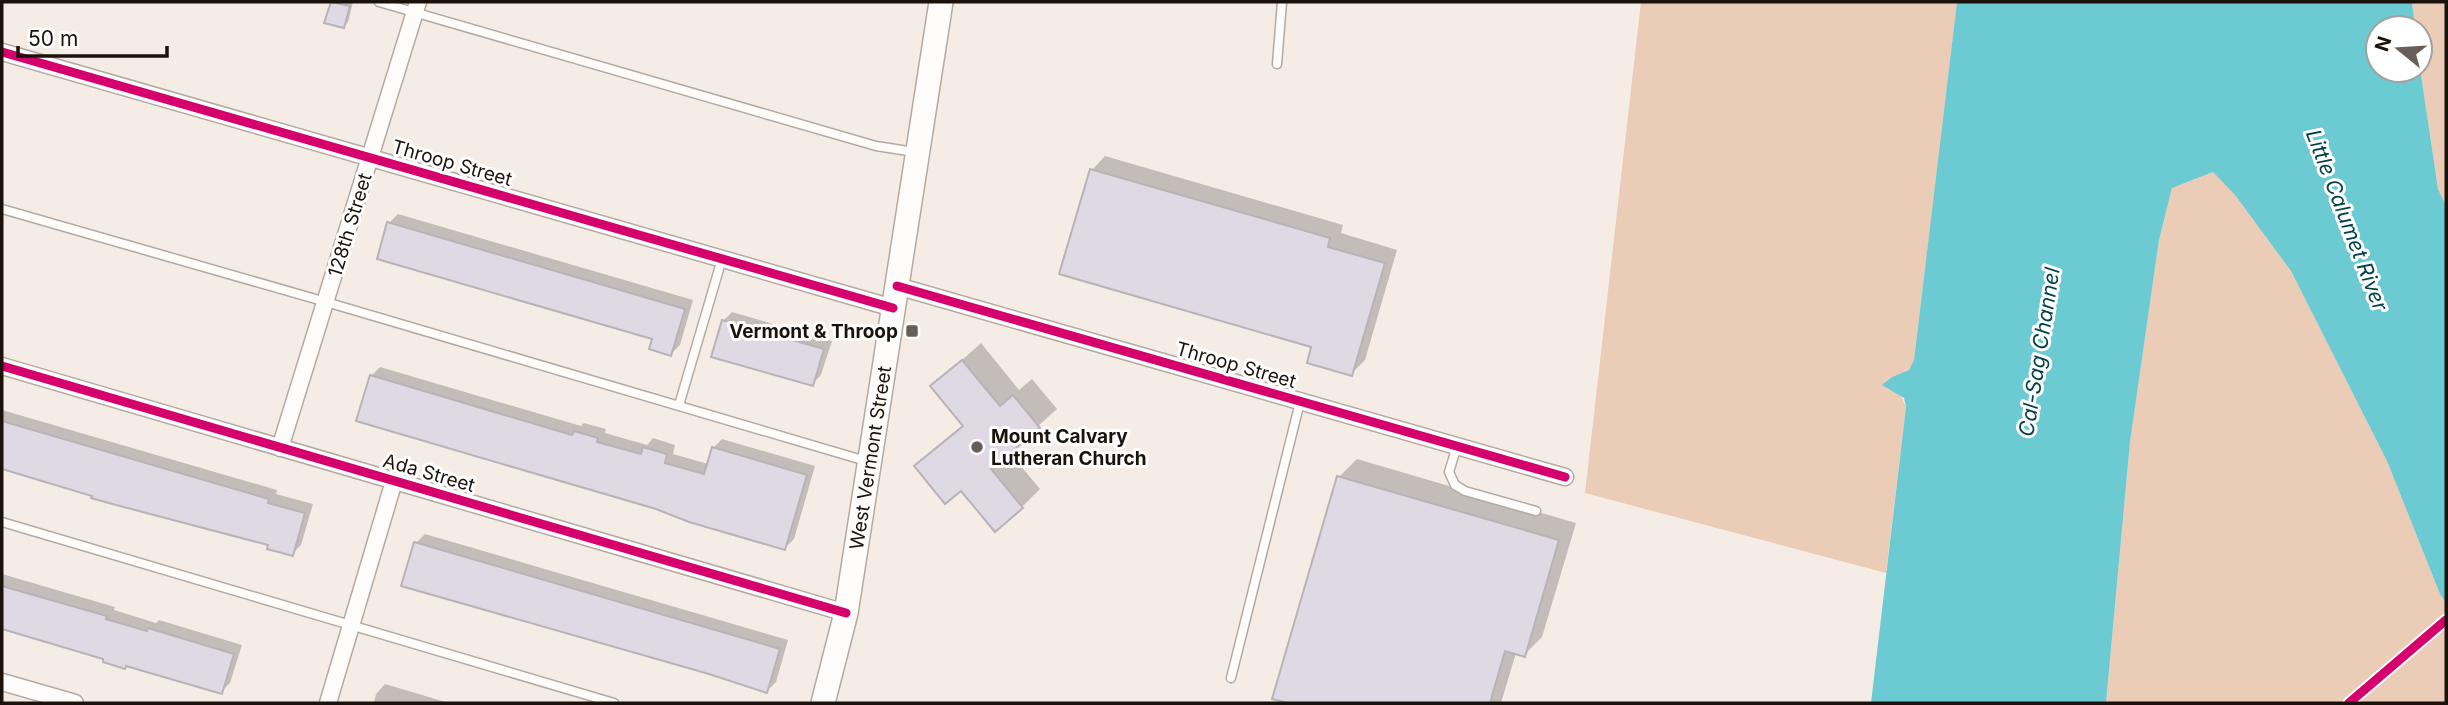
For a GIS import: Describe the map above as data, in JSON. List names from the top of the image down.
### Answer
{
  "streets": {
    "street": [
      "Throop Street",
      "128th Street",
      "West Vermont Street",
      "Ada Street"
    ]
  },
  "crossings": [
    ["Throop Street", "128th Street"],
    ["Throop Street", "West Vermont Street"],
    ["128th Street", "Ada Street"],
    ["West Vermont Street", "Ada Street"]
  ],
  "water": ["Little Calumet River", "Cal-Sag Channel"],
  "places": {
    "transit": ["Vermont & Throop"],
    "other": ["Mount Calvary Lutheran Church"]
  },
  "scale_bar": "50 m",
  "north": "left"
}
